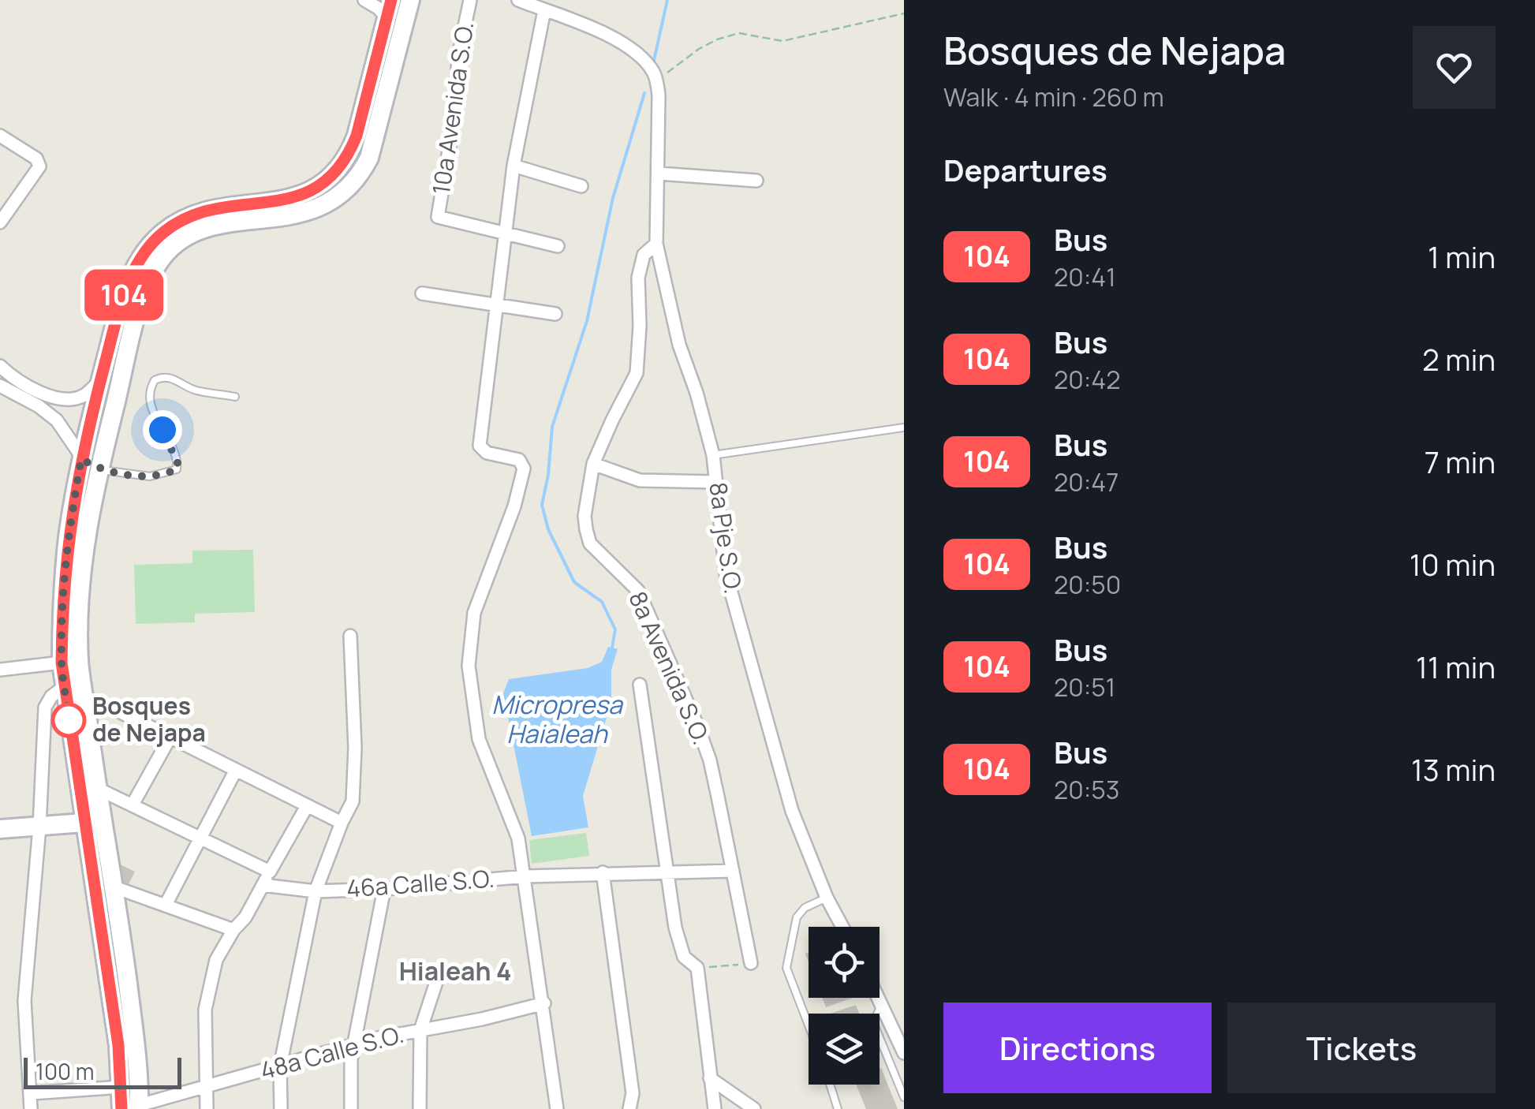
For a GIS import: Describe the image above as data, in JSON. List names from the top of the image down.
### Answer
{
  "streets": {
    "street": [
      "10a Avenida S.O.",
      "8a Pje S.O.",
      "8a Avenida S.O.",
      "46a Calle S.O.",
      "48a Calle S.O."
    ]
  },
  "crossings": [
    ["8a Pje S.O.", "8a Avenida S.O."],
    ["8a Avenida S.O.", "46a Calle S.O."]
  ],
  "districts": ["Hialeah 4"],
  "water": ["Micropresa Haialeah"],
  "places": ["Bosques de Nejapa"],
  "lines": ["bus line 104"],
  "scale_bar": "100 m",
  "page": {
    "on_map": "104",
    "heading": [
      ["Bosques de Nejapa", "Walk · 4 min · 260 m"],
      "Departures"
    ],
    "list": [
      {
        "mark": "104",
        "name": "Bus",
        "note": "20:41",
        "value": "1 min"
      },
      {
        "mark": "104",
        "name": "Bus",
        "note": "20:42",
        "value": "2 min"
      },
      {
        "mark": "104",
        "name": "Bus",
        "note": "20:47",
        "value": "7 min"
      },
      {
        "mark": "104",
        "name": "Bus",
        "note": "20:50",
        "value": "10 min"
      },
      {
        "mark": "104",
        "name": "Bus",
        "note": "20:51",
        "value": "11 min"
      },
      {
        "mark": "104",
        "name": "Bus",
        "note": "20:53",
        "value": "13 min"
      }
    ],
    "buttons": ["Directions", "Tickets"],
    "scale": "100 m"
  }
}
